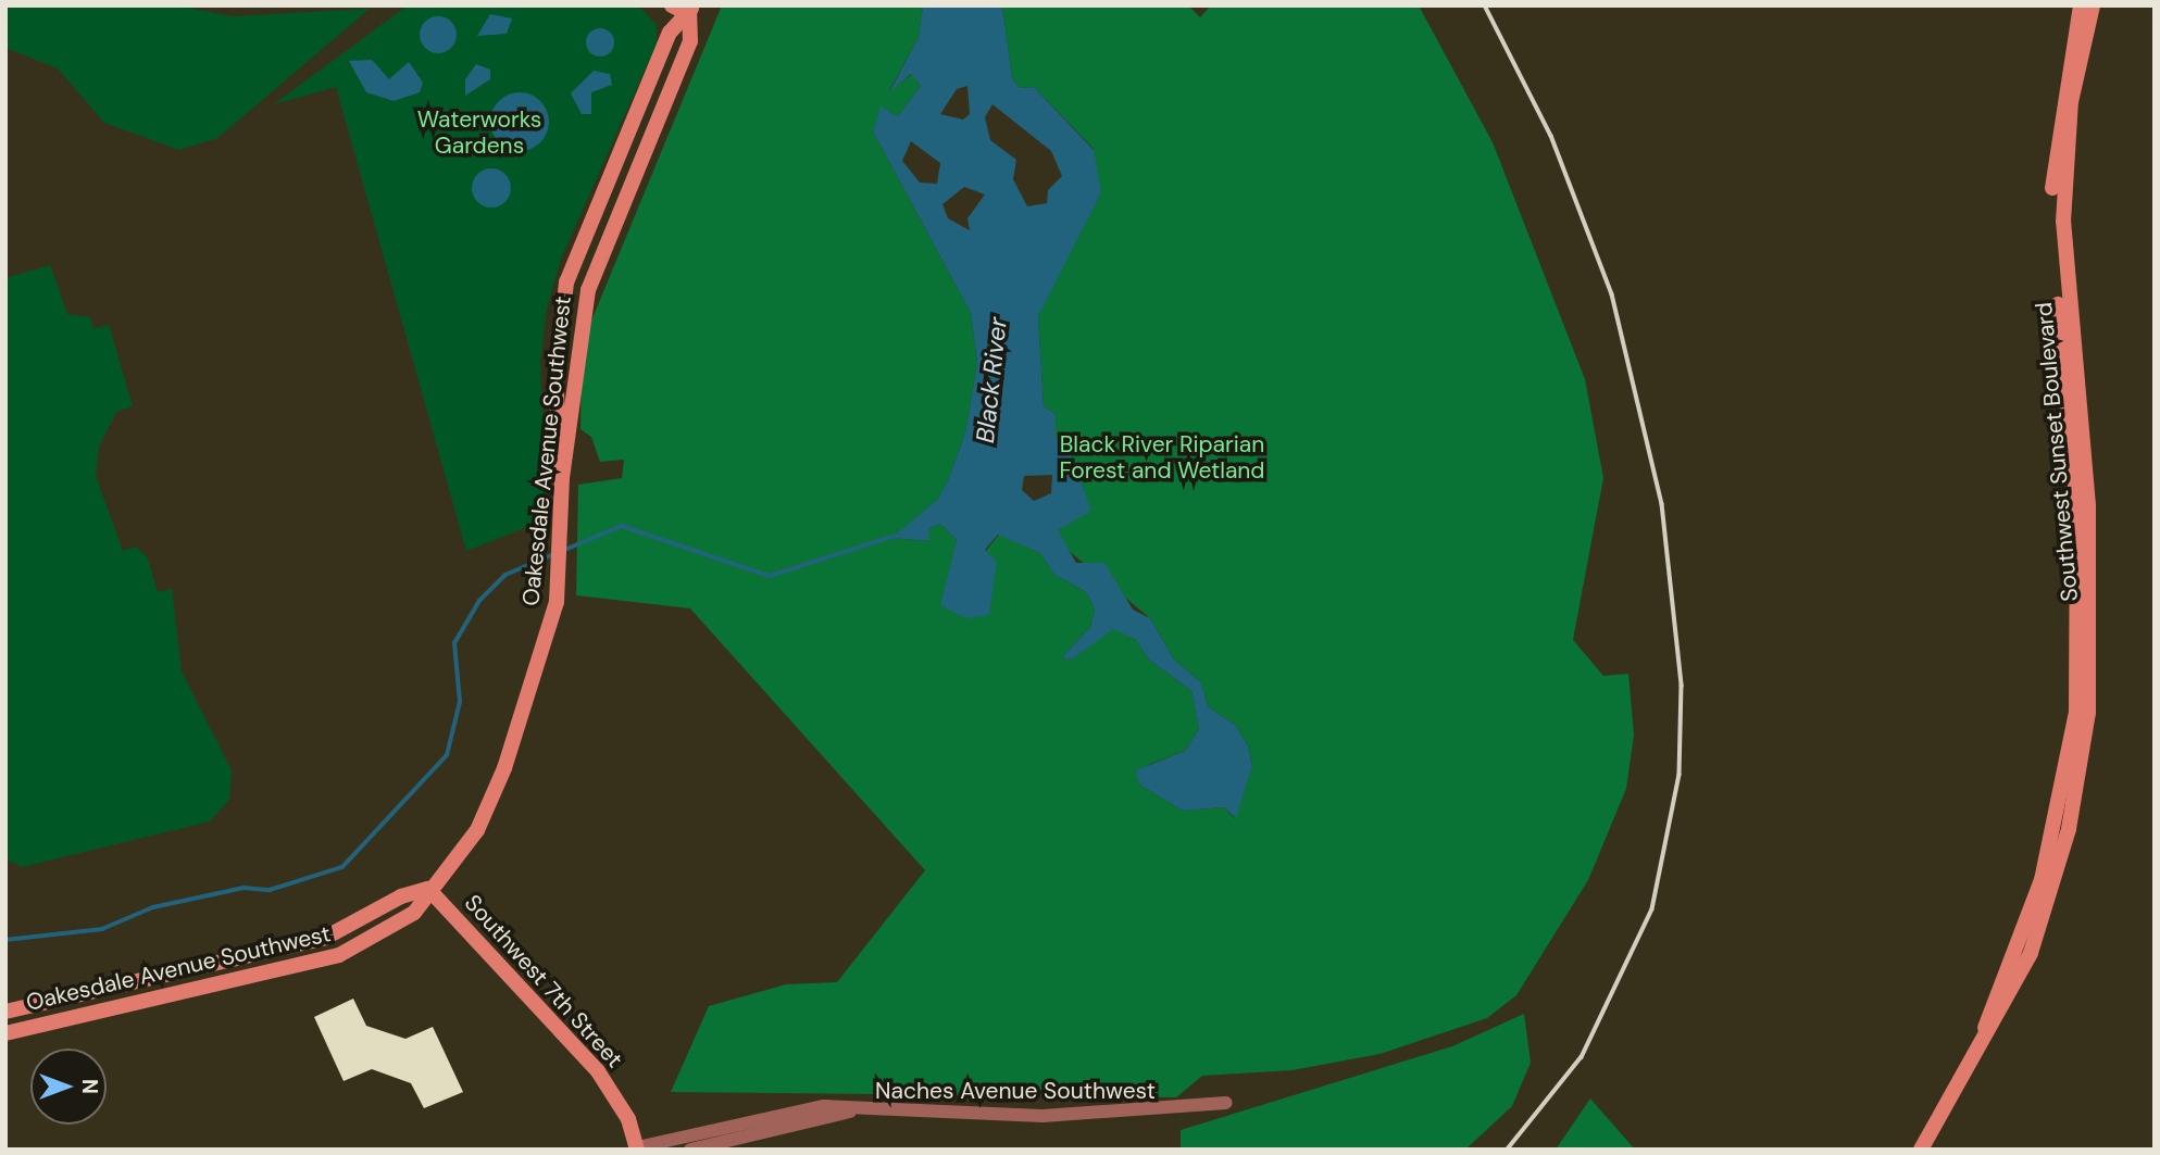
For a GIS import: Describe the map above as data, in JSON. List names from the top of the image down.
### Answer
{
  "streets": {
    "street": [
      "Oakesdale Avenue Southwest",
      "Southwest Sunset Boulevard",
      "Southwest 7th Street",
      "Naches Avenue Southwest"
    ]
  },
  "crossings": [
    ["Oakesdale Avenue Southwest", "Southwest 7th Street"],
    ["Southwest 7th Street", "Naches Avenue Southwest"]
  ],
  "water": ["Black River"],
  "parks": ["Waterworks Gardens", "Black River Riparian Forest and Wetland"],
  "north": "right"
}
